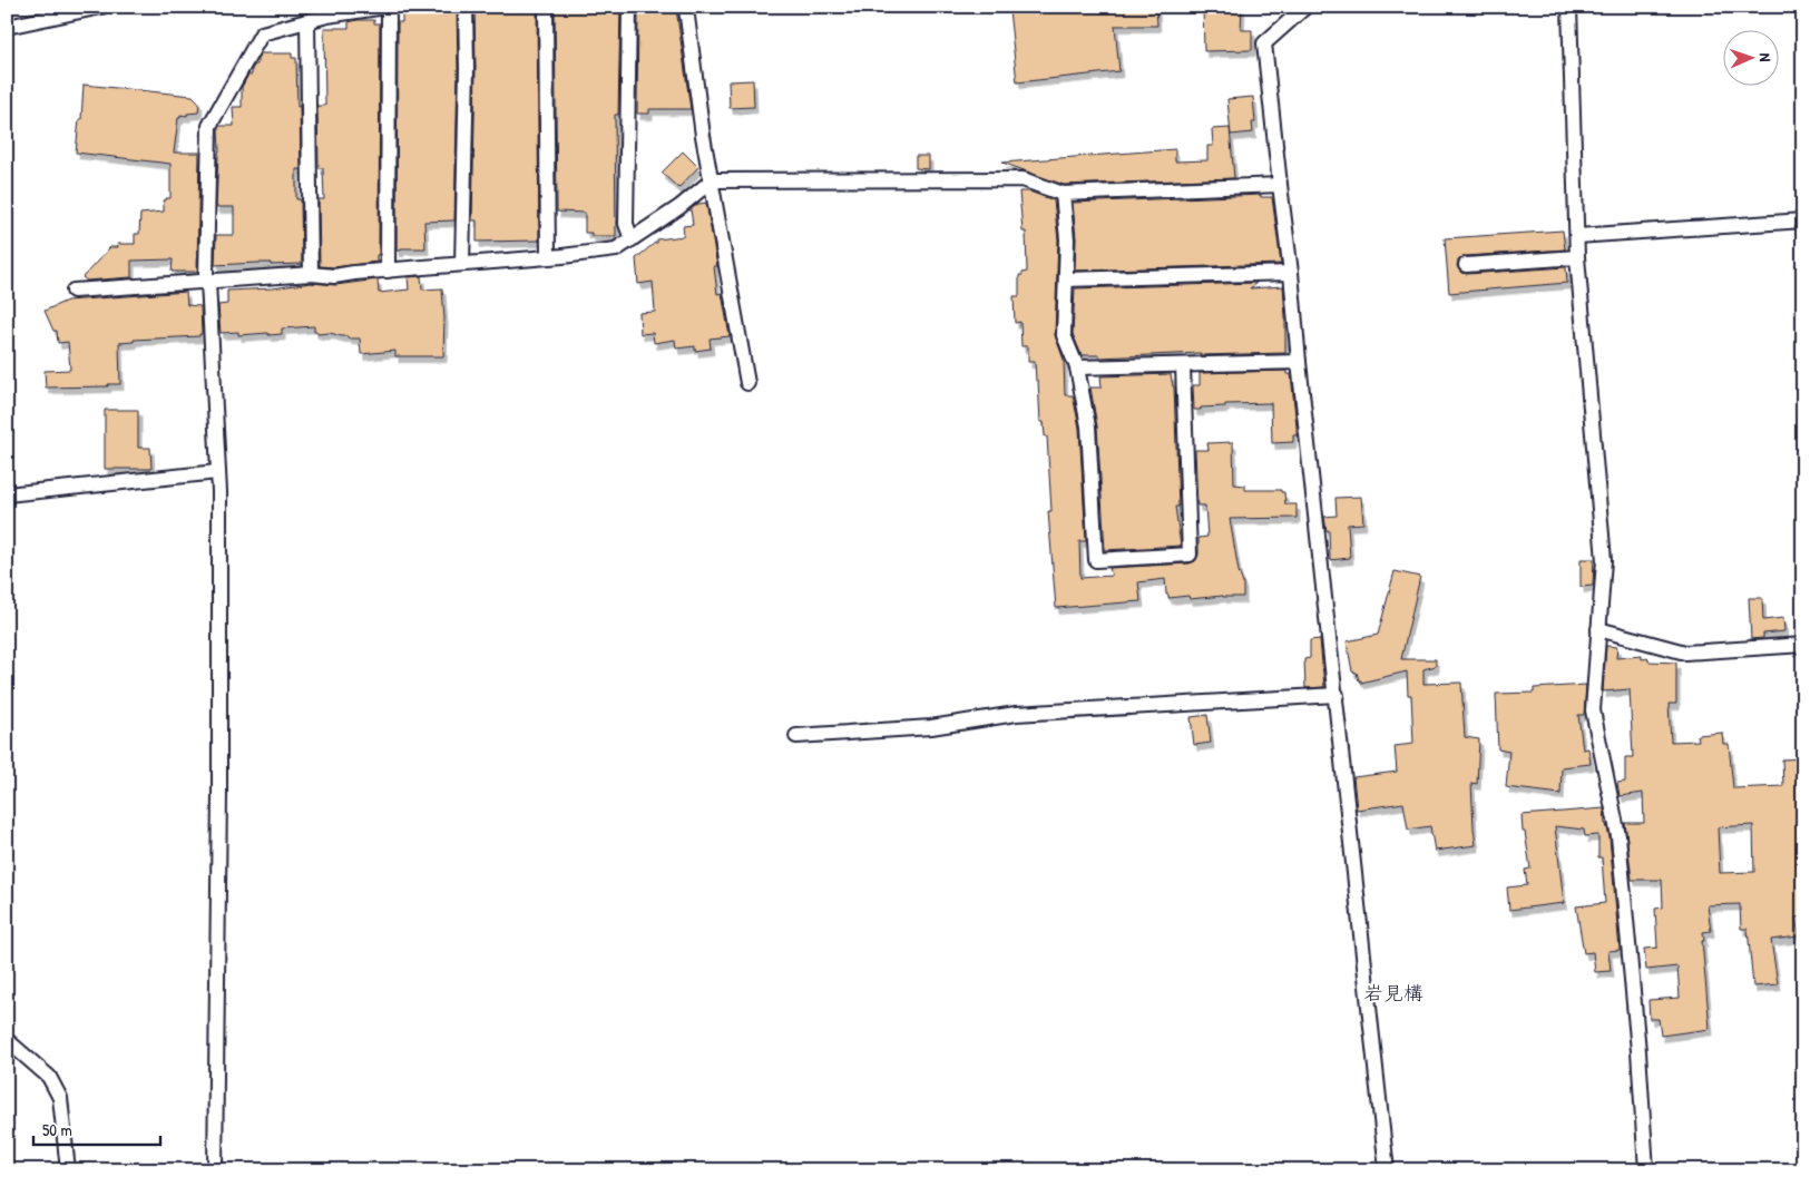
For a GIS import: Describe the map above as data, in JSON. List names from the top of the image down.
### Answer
{
  "districts": ["岩見構"],
  "scale_bar": "50 m",
  "north": "right"
}
